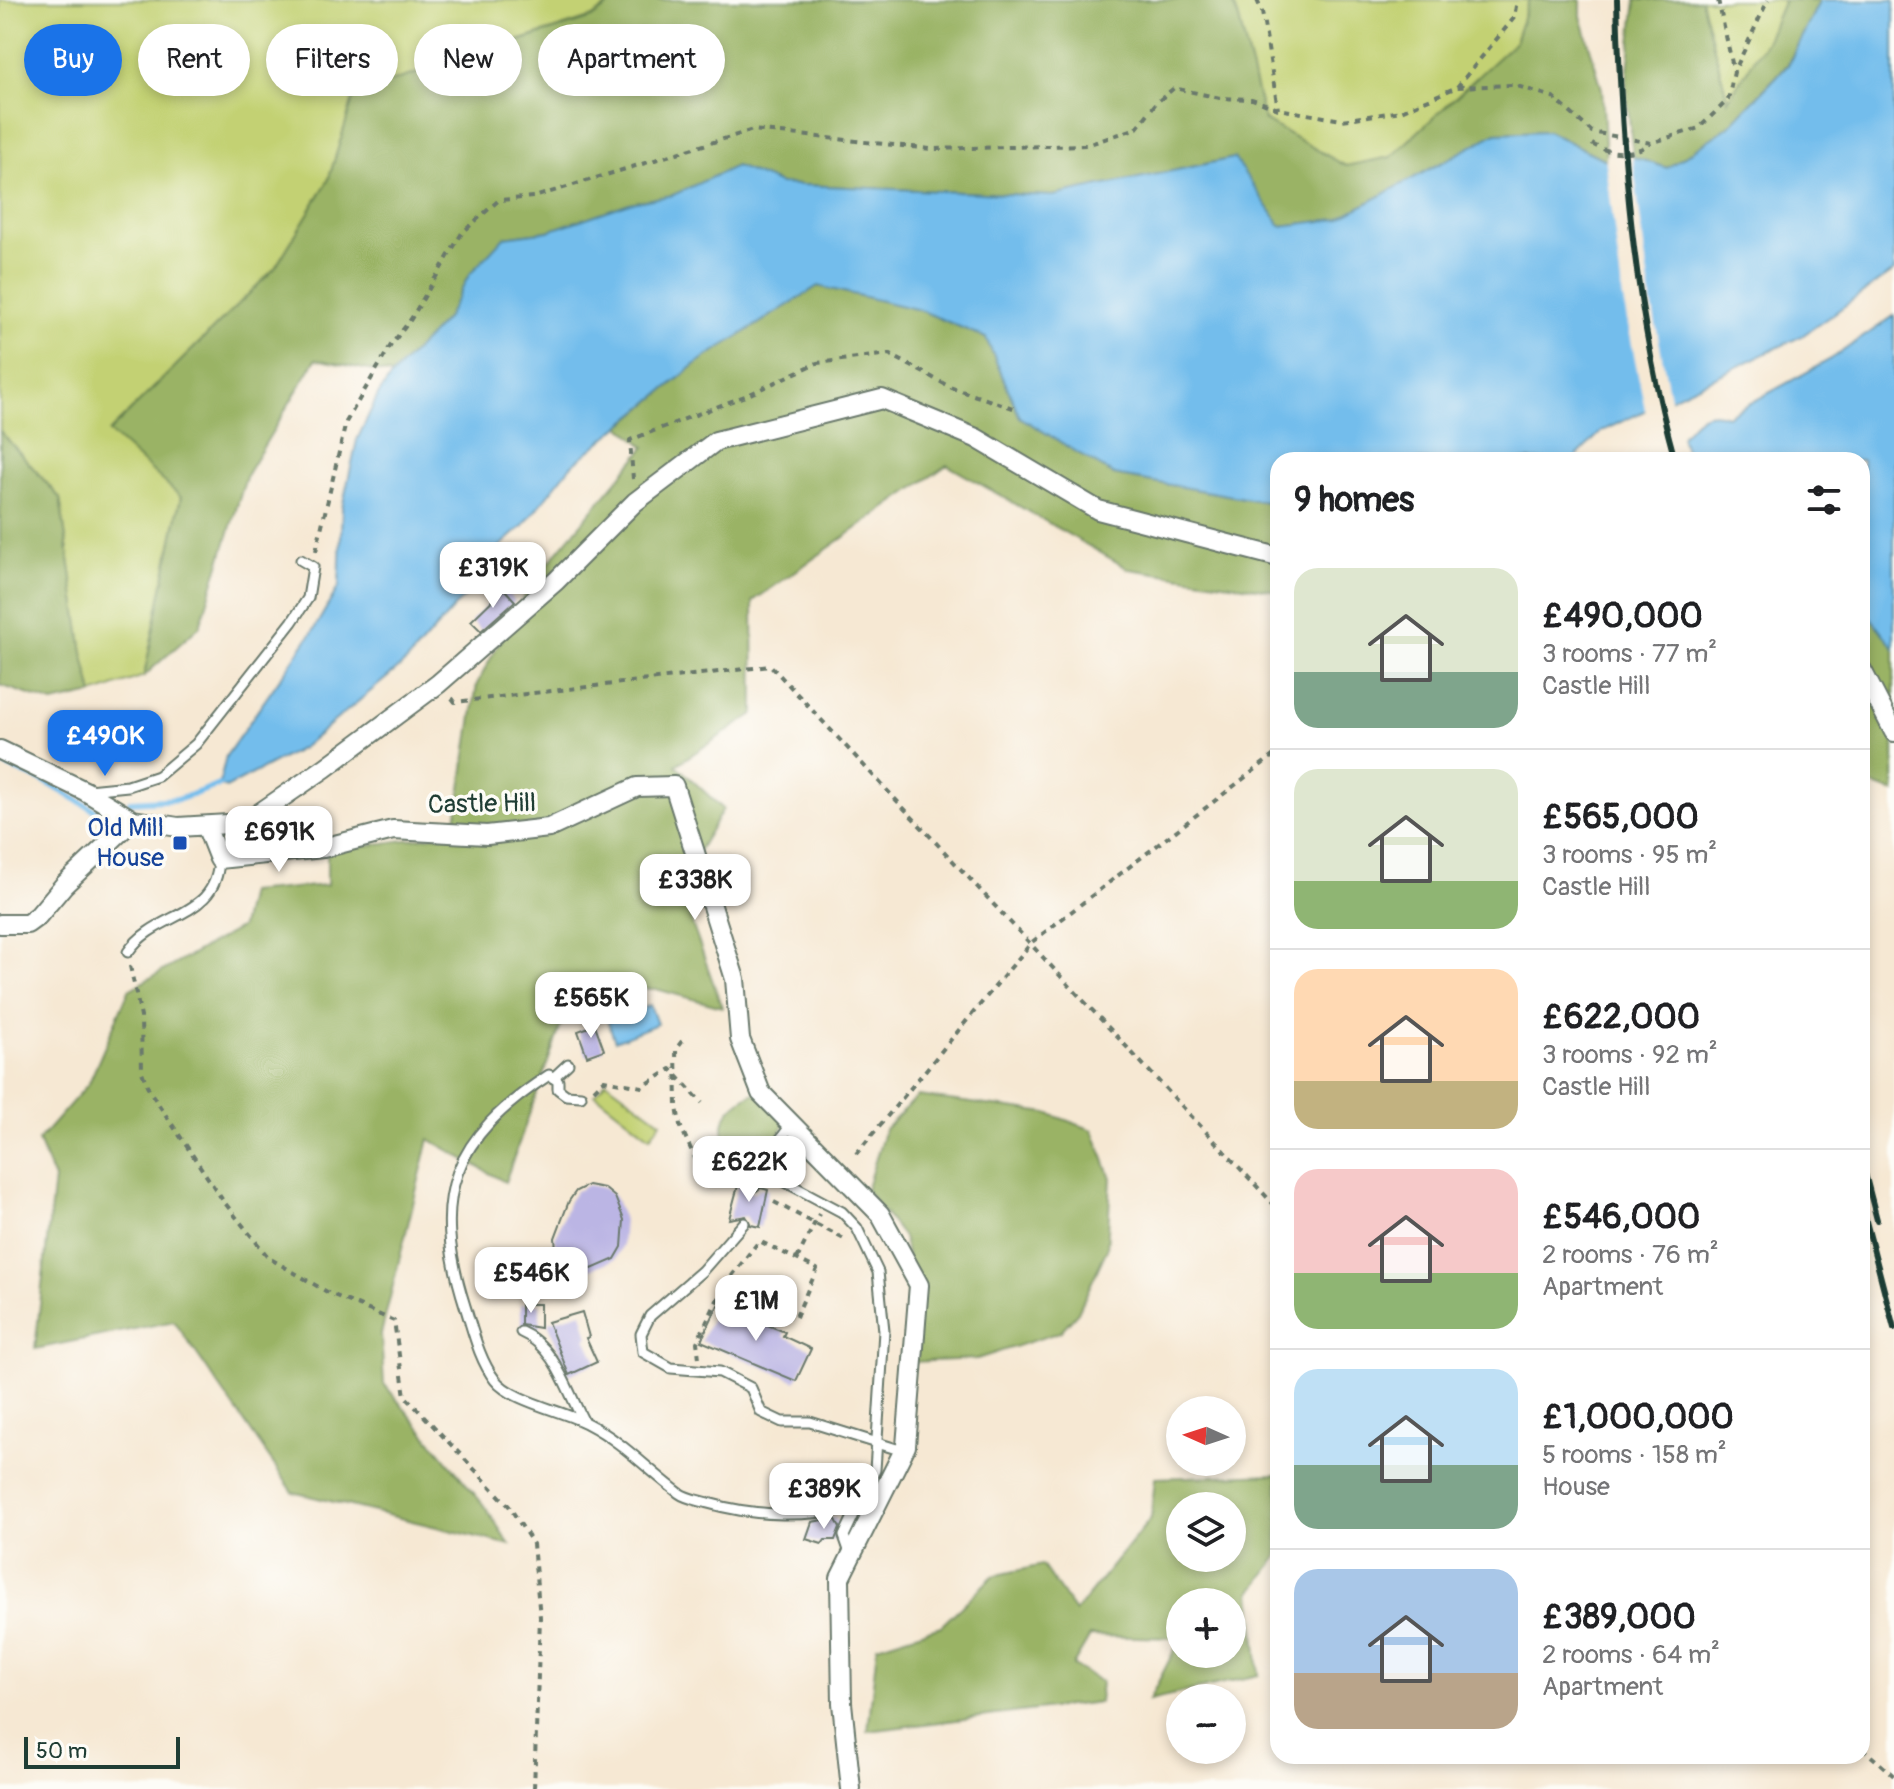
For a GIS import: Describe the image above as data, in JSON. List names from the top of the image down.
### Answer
{
  "streets": {
    "street": ["Castle Hill"]
  },
  "places": {
    "transit": ["Old Mill House"]
  },
  "scale_bar": "50 m",
  "north": "left",
  "page": {
    "chip": [
      "Buy",
      "Rent",
      "Filters",
      "New",
      "Apartment"
    ],
    "heading": "9 homes",
    "price": [
      "£319K",
      "£490K",
      "£691K",
      "£338K",
      "£565K",
      "£622K",
      "£546K",
      "£1M",
      "£389K"
    ],
    "list": [
      {
        "name": "£490,000",
        "note": "3 rooms · 77 m² · Castle Hill"
      },
      {
        "name": "£565,000",
        "note": "3 rooms · 95 m² · Castle Hill"
      },
      {
        "name": "£622,000",
        "note": "3 rooms · 92 m² · Castle Hill"
      },
      {
        "name": "£546,000",
        "note": "2 rooms · 76 m² · Apartment"
      },
      {
        "name": "£1,000,000",
        "note": "5 rooms · 158 m² · House"
      },
      {
        "name": "£389,000",
        "note": "2 rooms · 64 m² · Apartment"
      }
    ],
    "map_buttons": ["+", "−"],
    "scale": "50 m"
  }
}
